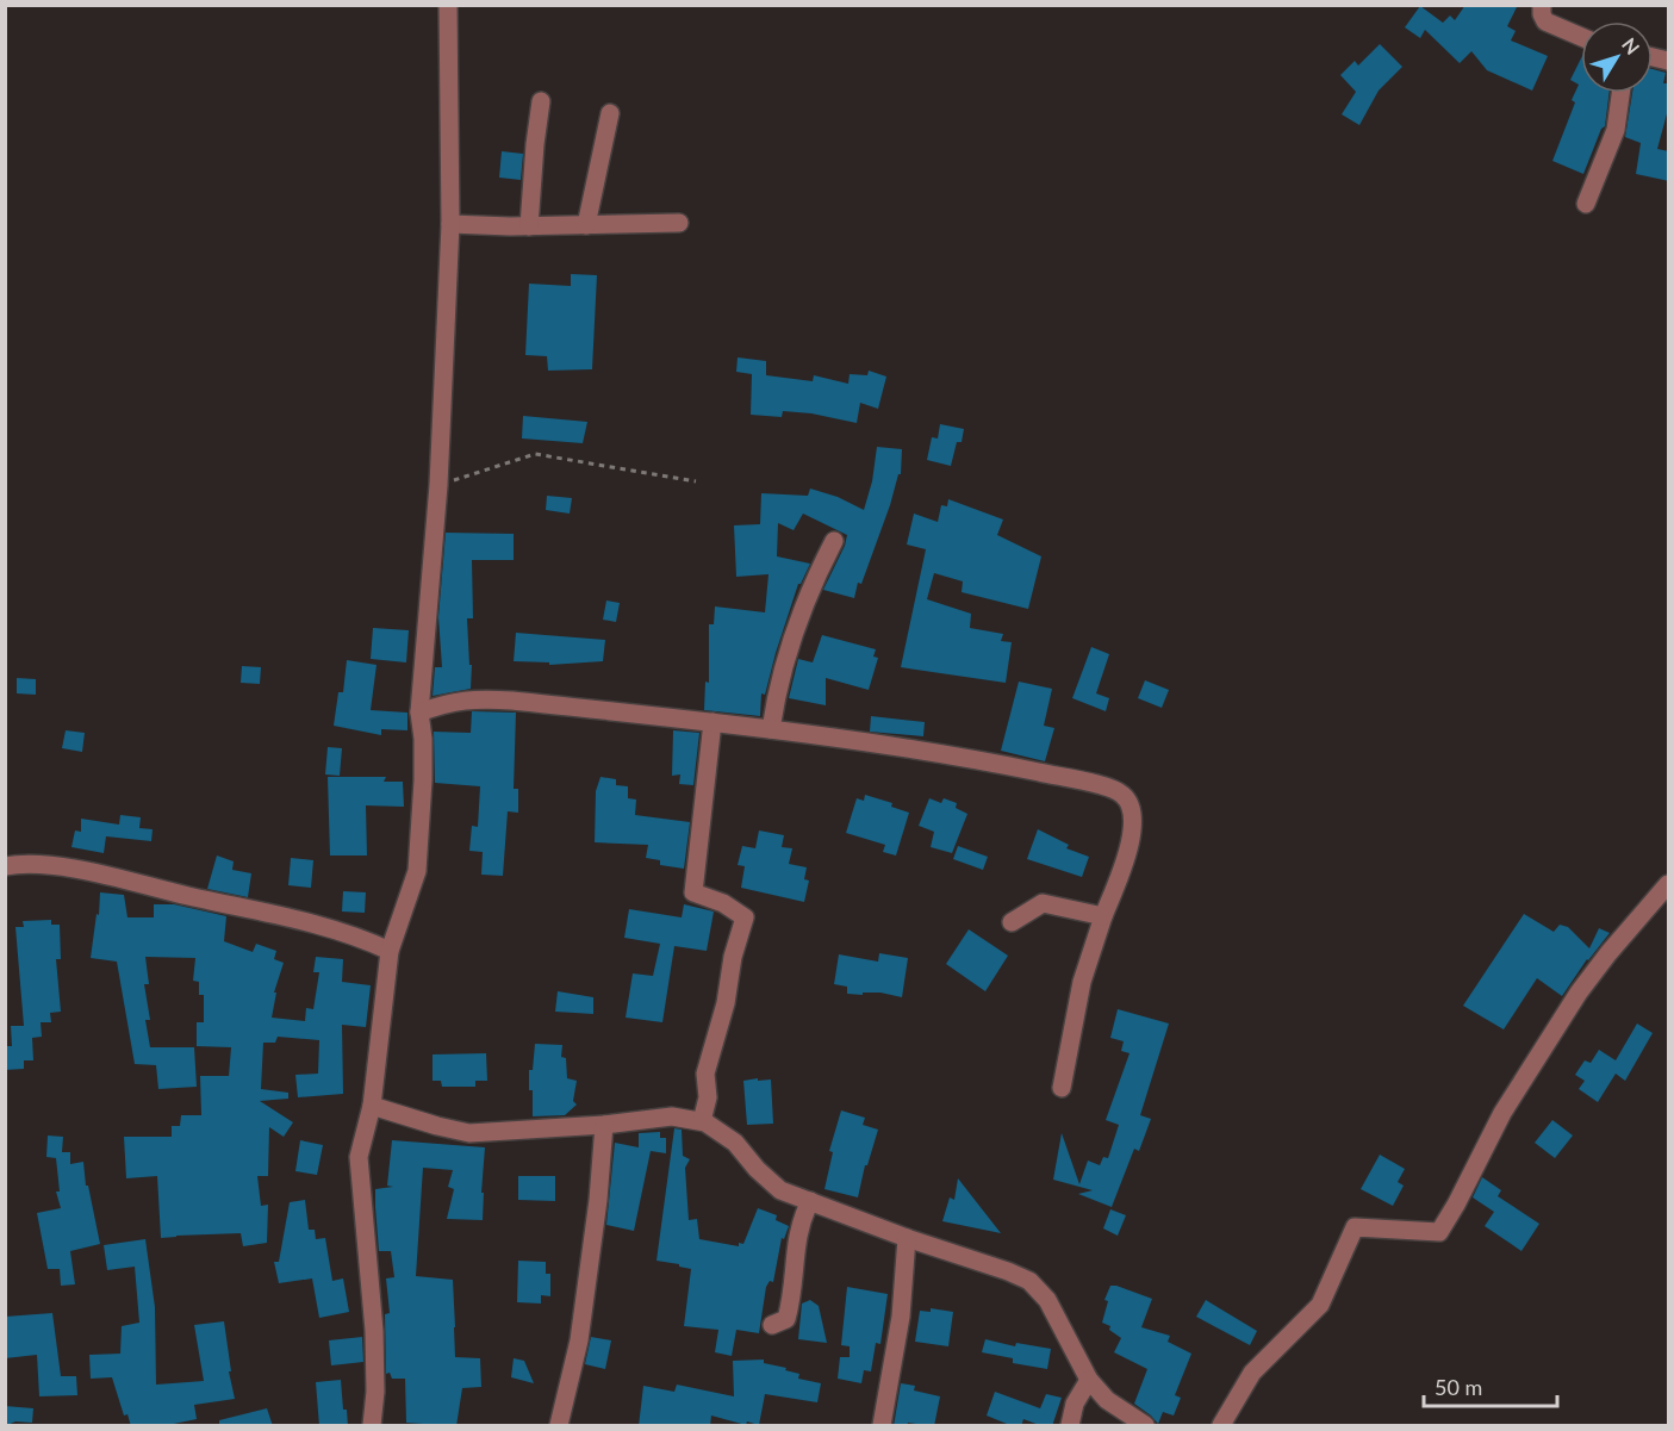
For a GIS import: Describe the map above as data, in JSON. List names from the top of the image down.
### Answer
{
  "scale_bar": "50 m",
  "north": "top right"
}
